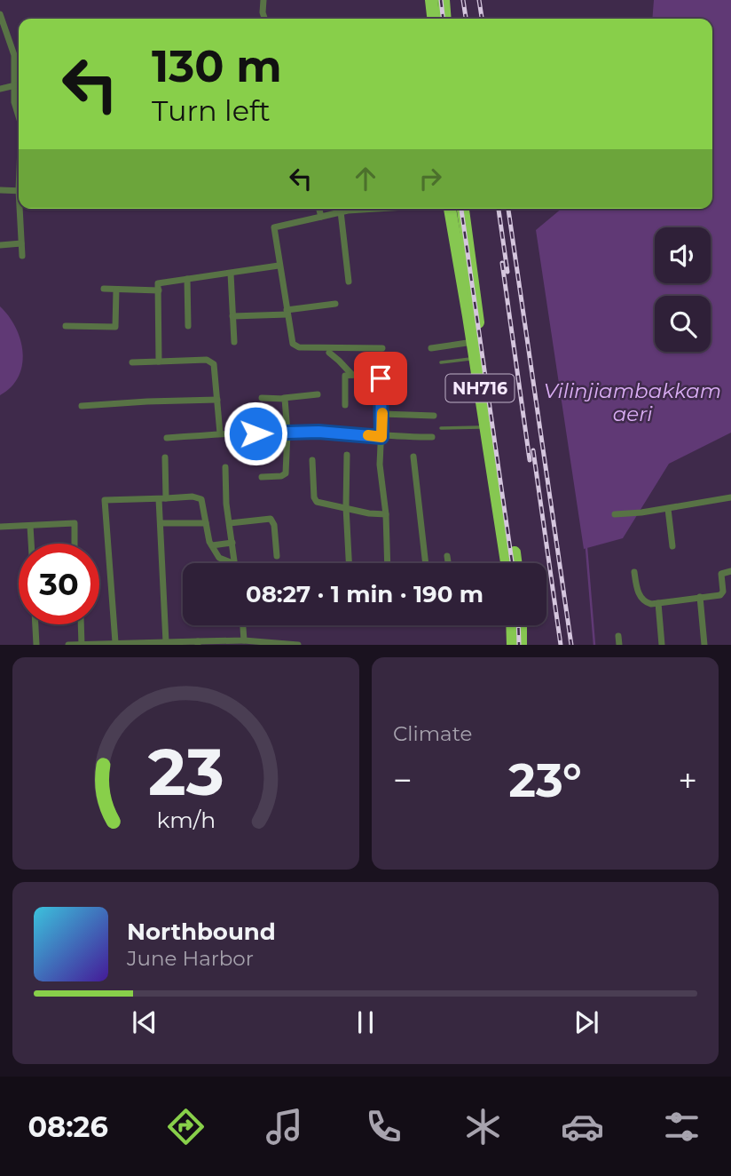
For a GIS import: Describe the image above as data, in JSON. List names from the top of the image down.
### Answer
{
  "streets": {
    "highway": ["NH716"]
  },
  "water": ["Vilinjiambakkam aeri"],
  "page": {
    "turn": ["130 m", "Turn left"],
    "limit": "30",
    "trip": "08:27 · 1 min · 190 m",
    "tile": "Climate",
    "heat": ["−", "23°", "+"],
    "song": ["Northbound", "June Harbor"],
    "tabs": "08:26",
    "gauge": ["23", "km/h"]
  }
}
